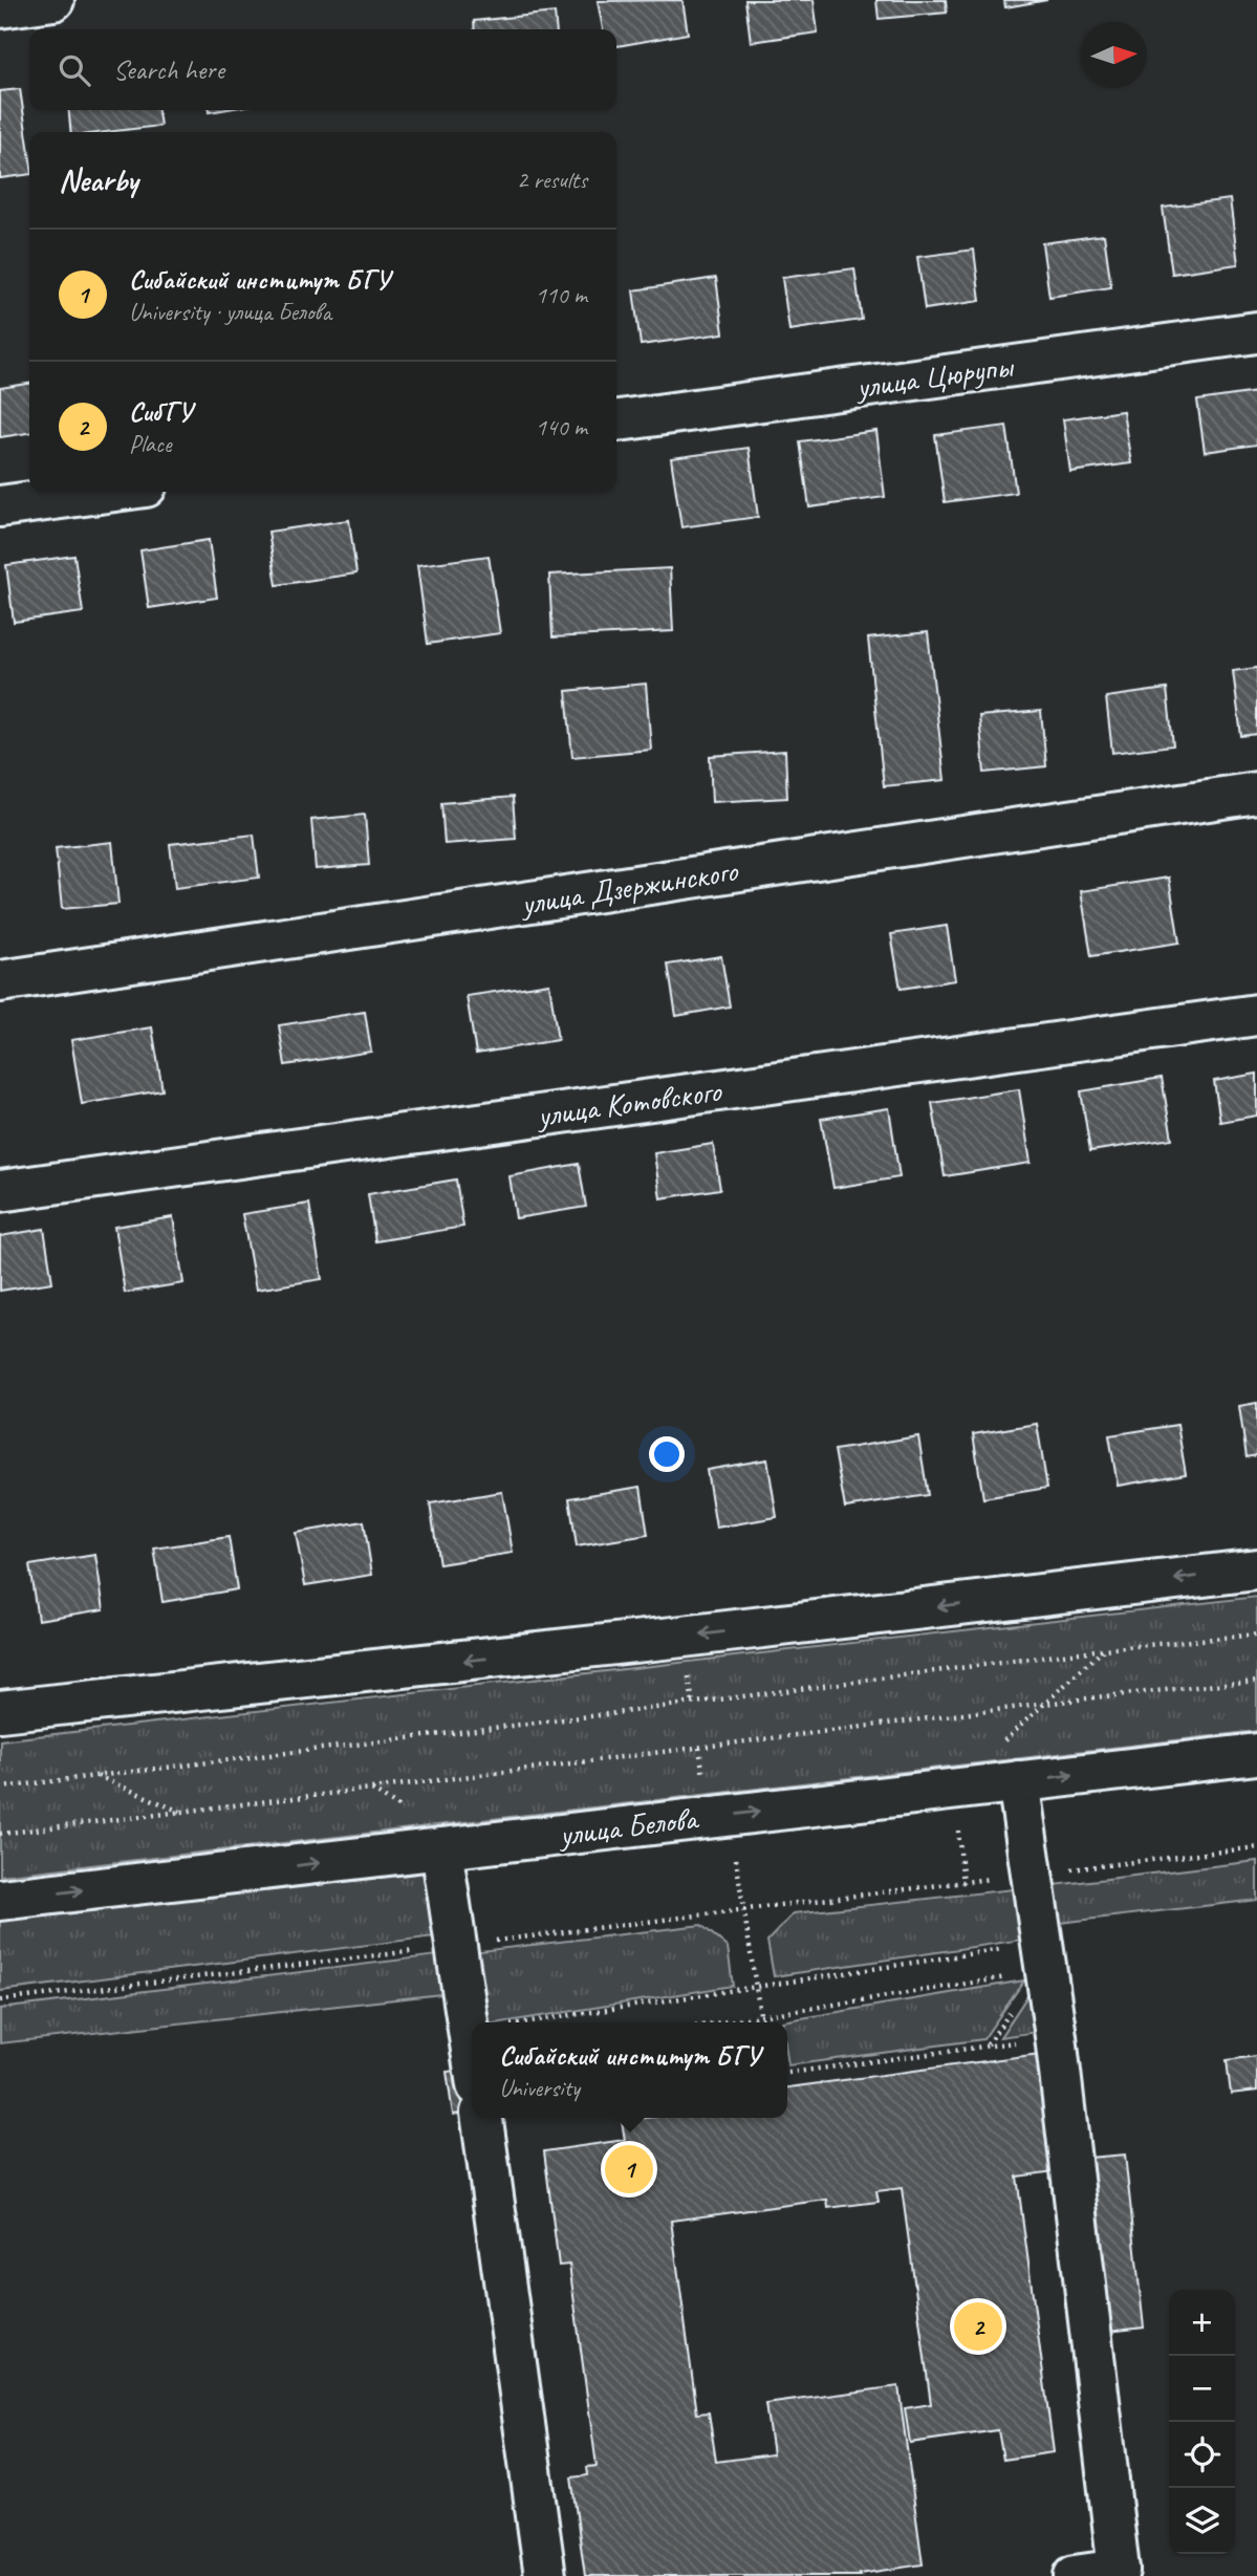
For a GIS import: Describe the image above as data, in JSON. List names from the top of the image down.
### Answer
{
  "streets": {
    "street": [
      "улица Цюрупы",
      "улица Дзержинского",
      "улица Котовского",
      "улица Белова"
    ]
  },
  "north": "right",
  "page": {
    "search": "Search here",
    "heading": ["Nearby", "2 results"],
    "list": [
      {
        "mark": "1",
        "name": "Сибайский институт БГУ",
        "note": "University · улица Белова",
        "value": "110 m"
      },
      {
        "mark": "2",
        "name": "СибГУ",
        "note": "Place",
        "value": "140 m"
      }
    ],
    "popup": ["Сибайский институт БГУ", "University"],
    "pins": ["1", "2"],
    "map_buttons": ["+", "−"]
  }
}
